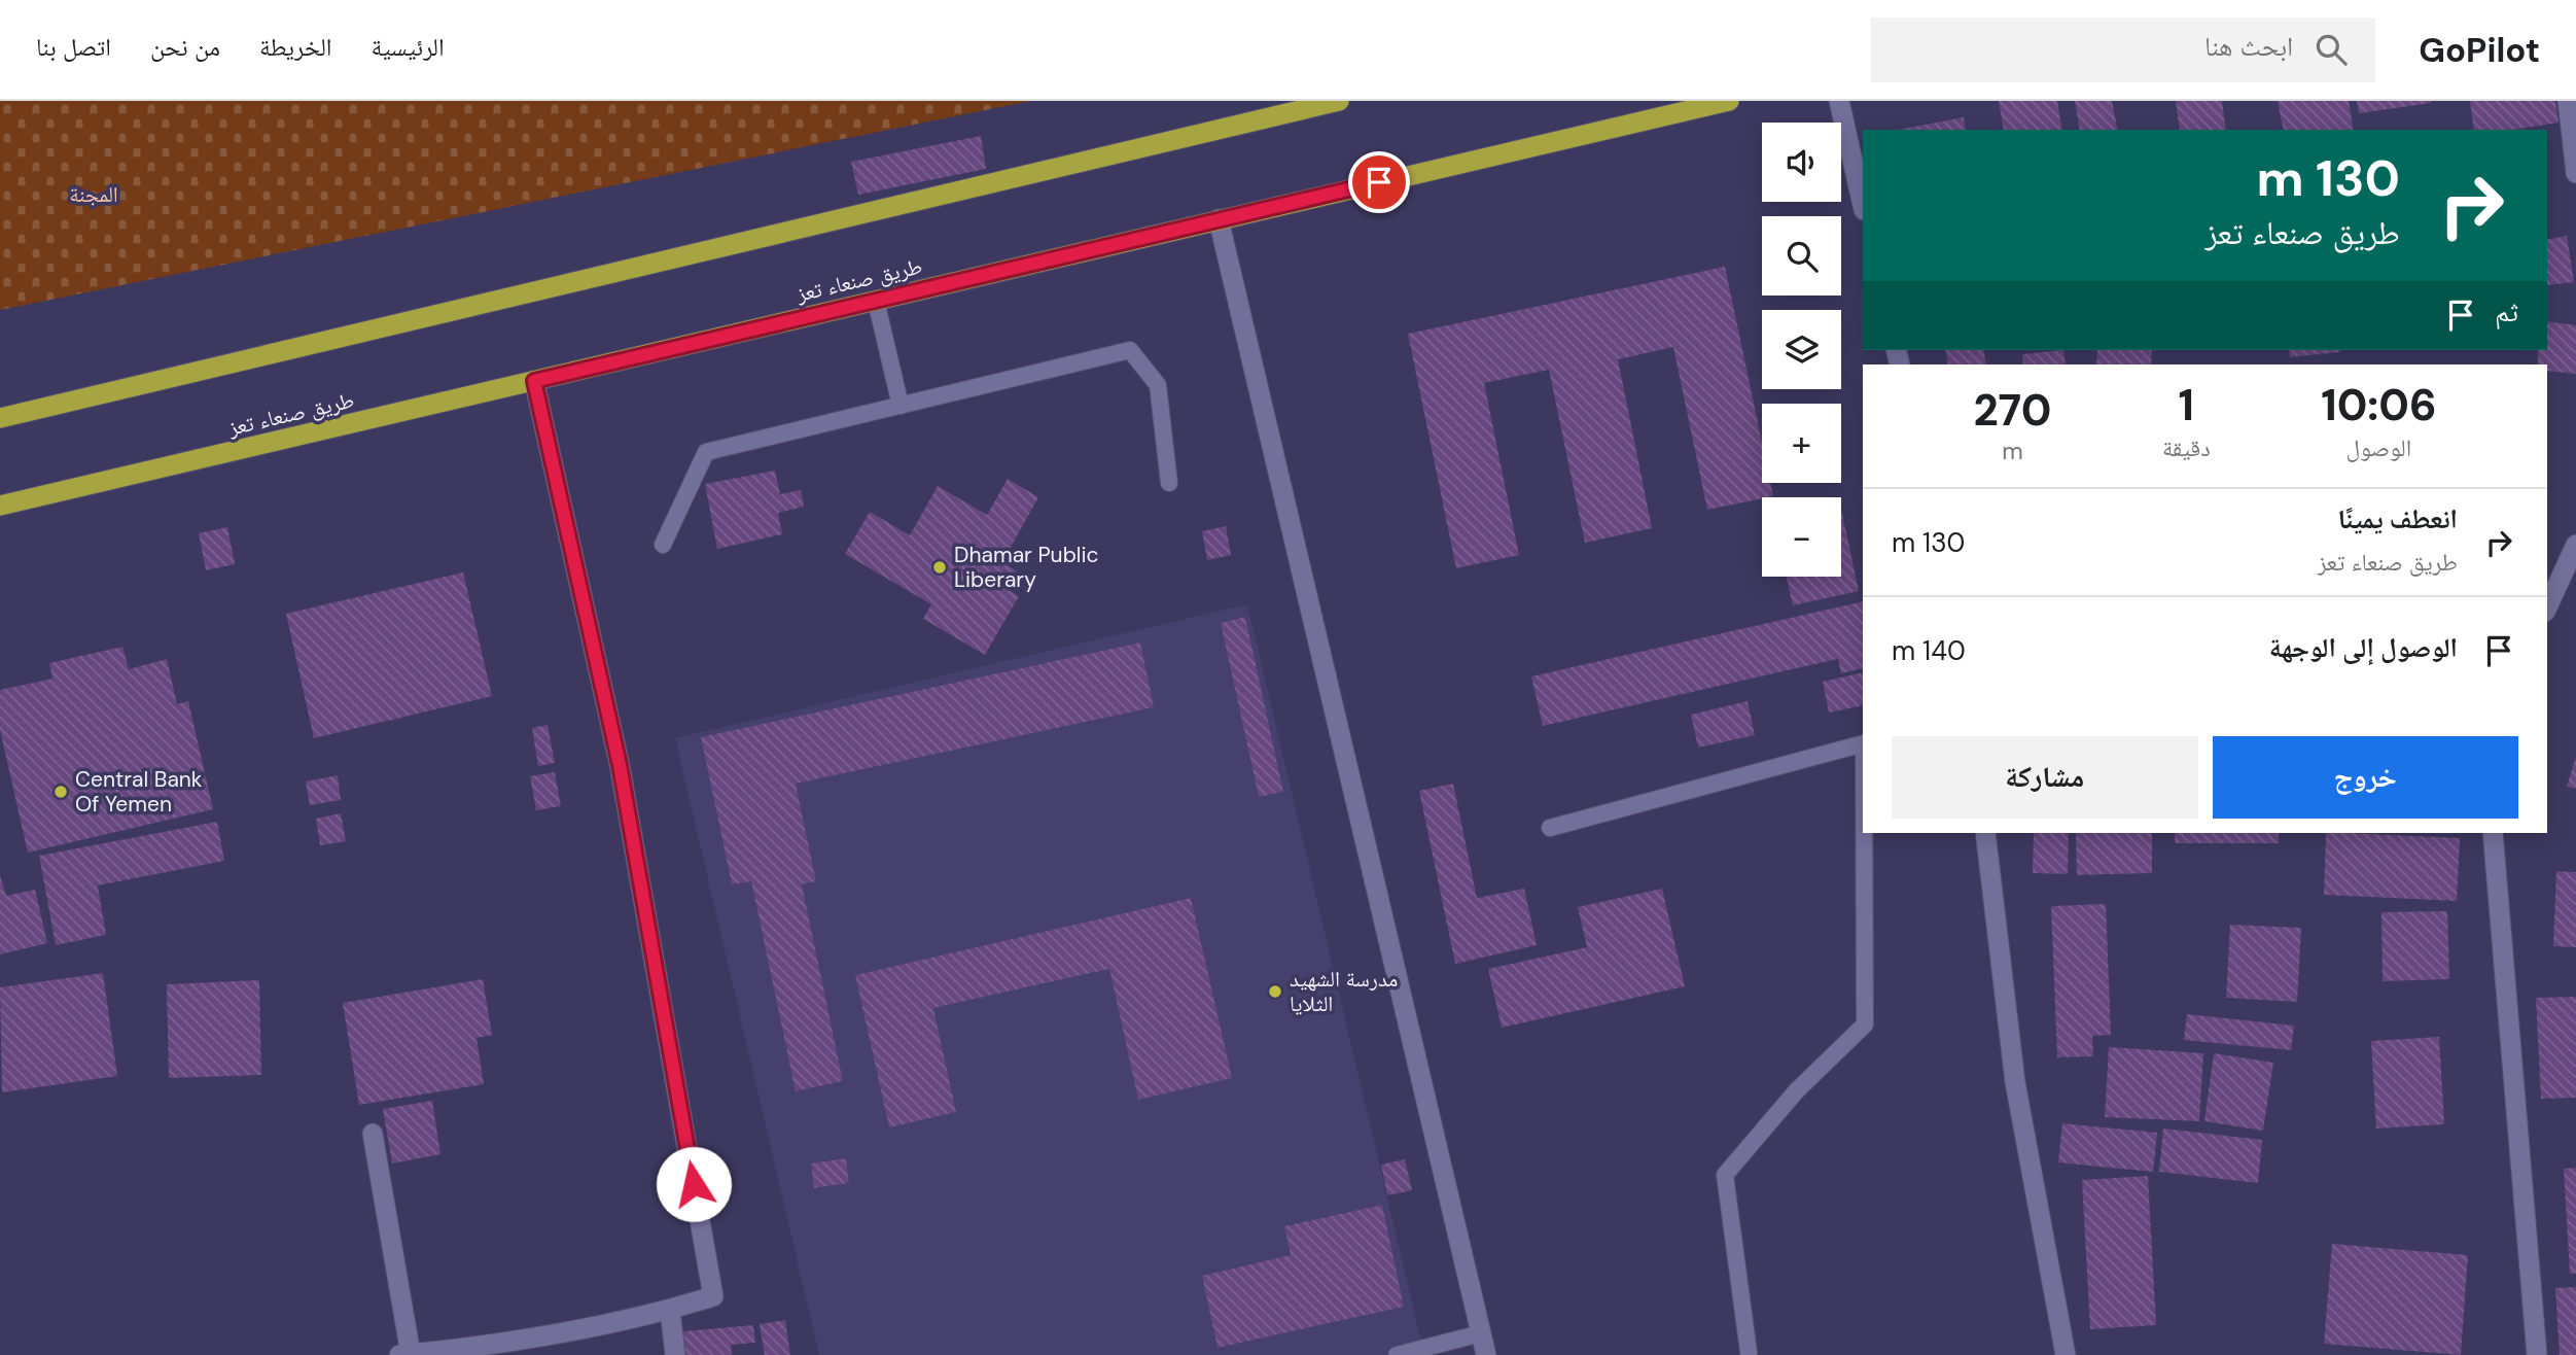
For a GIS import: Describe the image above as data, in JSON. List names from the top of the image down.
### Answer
{
  "streets": {
    "highway": ["طريق صنعاء تعز"]
  },
  "parks": ["المجنة"],
  "places": ["Dhamar Public Liberary", "Central Bank Of Yemen", "مدرسة الشهيد الثلايا"],
  "page": {
    "header": "GoPilot",
    "search": "ابحث هنا",
    "nav": [
      "الرئيسية",
      "الخريطة",
      "من نحن",
      "اتصل بنا"
    ],
    "map_buttons": ["+", "−"],
    "turn": ["130 m", "طريق صنعاء تعز"],
    "then": "ثم",
    "eta": [
      "10:06",
      "الوصول",
      "1",
      "دقيقة",
      "270",
      "m"
    ],
    "list": [
      {
        "name": "انعطف يمينًا",
        "note": "طريق صنعاء تعز",
        "value": "130 m"
      },
      {
        "name": "الوصول إلى الوجهة",
        "value": "140 m"
      }
    ],
    "buttons": ["خروج", "مشاركة"]
  }
}
